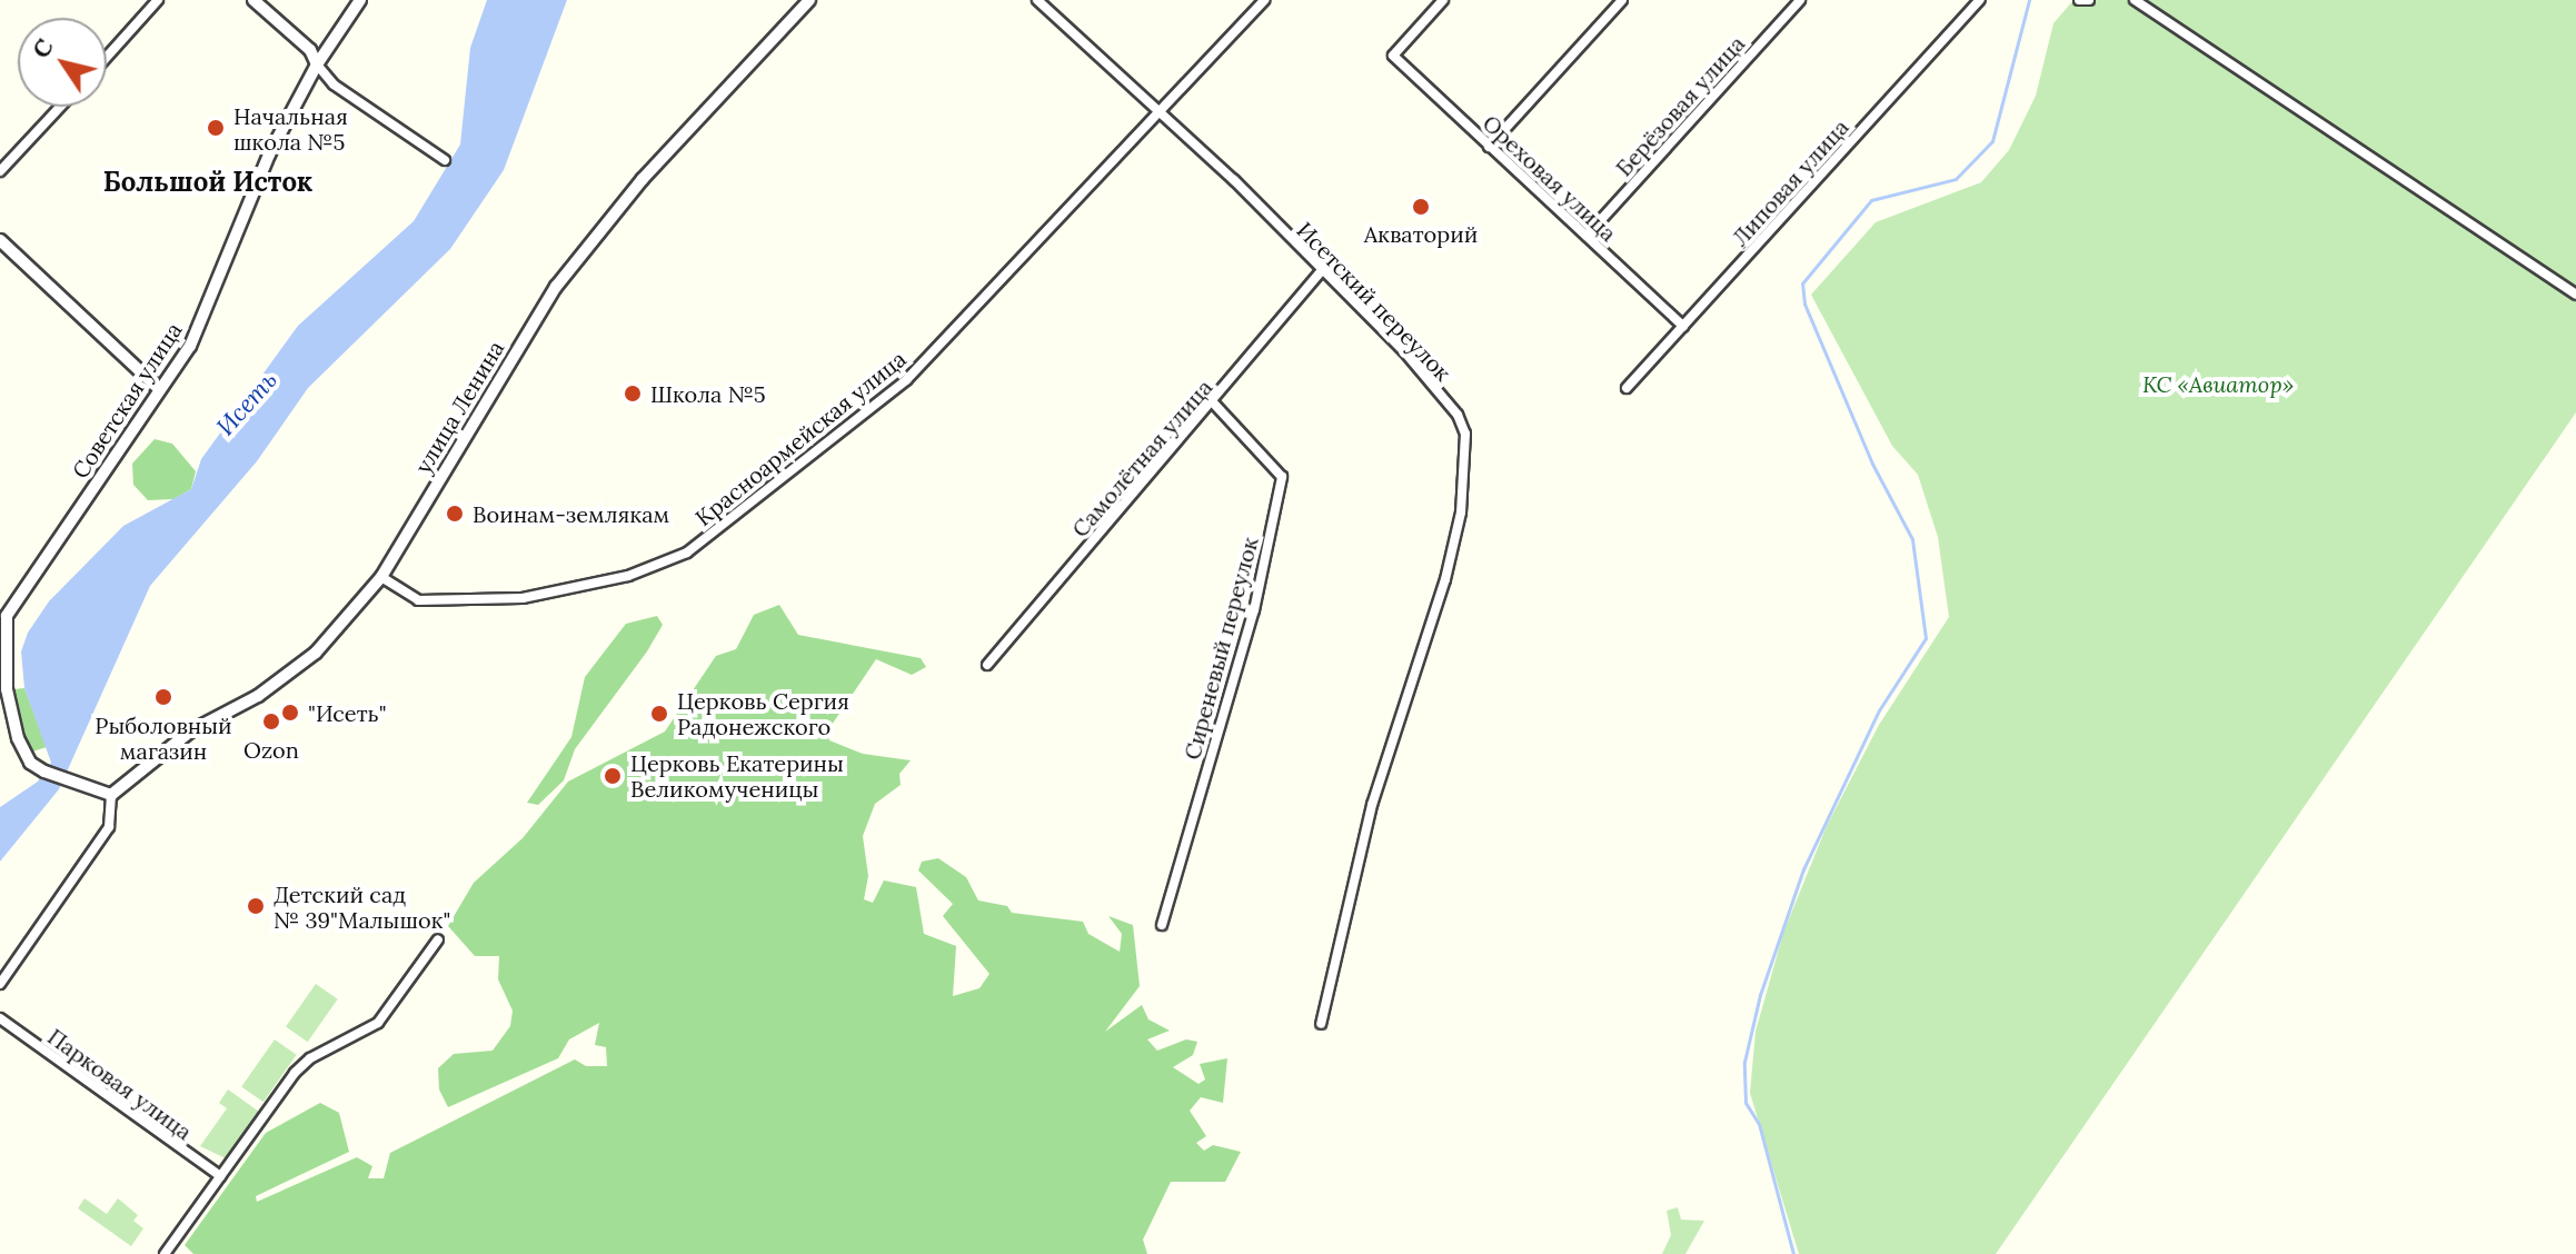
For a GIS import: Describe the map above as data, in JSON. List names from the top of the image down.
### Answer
{
  "streets": {
    "street": [
      "Берёзовая улица",
      "Ореховая улица",
      "Липовая улица",
      "Исетский переулок",
      "Советская улица",
      "улица Ленина",
      "Красноармейская улица",
      "Самолётная улица",
      "Сиреневый переулок",
      "Парковая улица"
    ]
  },
  "crossings": [
    ["Берёзовая улица", "Ореховая улица"],
    ["Ореховая улица", "Липовая улица"],
    ["Исетский переулок", "Красноармейская улица"],
    ["Исетский переулок", "Самолётная улица"],
    ["Советская улица", "улица Ленина"],
    ["улица Ленина", "Красноармейская улица"],
    ["Самолётная улица", "Сиреневый переулок"]
  ],
  "districts": ["Большой Исток"],
  "water": ["Исеть"],
  "parks": ["КС «Авиатор»"],
  "places": [
    "Начальная школа №5",
    "Акваторий",
    "Школа №5",
    "Воинам-землякам",
    "Рыболовный магазин",
    "\"Исеть\"",
    "Церковь Сергия Радонежского",
    "Ozon",
    "Церковь Екатерины Великомученицы",
    "Детский сад № 39\"Малышок\""
  ],
  "north": "top left"
}
